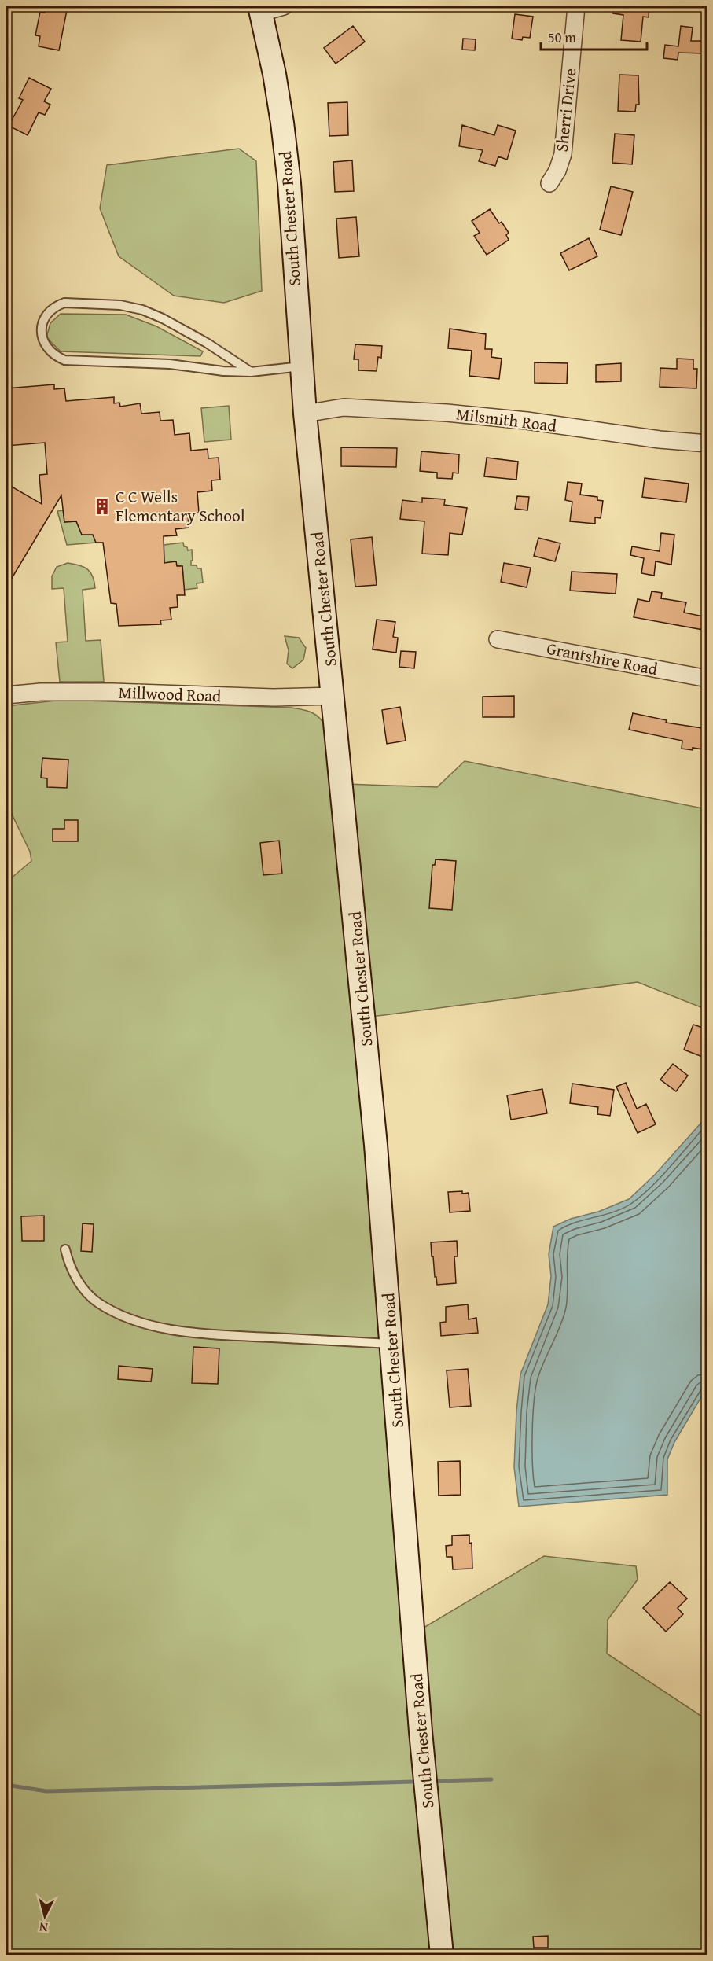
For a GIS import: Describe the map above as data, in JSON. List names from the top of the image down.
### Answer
{
  "streets": {
    "street": [
      "Sherri Drive",
      "South Chester Road",
      "Milsmith Road",
      "Grantshire Road",
      "Millwood Road"
    ]
  },
  "crossings": [
    ["South Chester Road", "Milsmith Road"],
    ["South Chester Road", "Millwood Road"]
  ],
  "places": {
    "building": ["C C Wells Elementary School"]
  },
  "scale_bar": "50 m",
  "north": "bottom"
}
